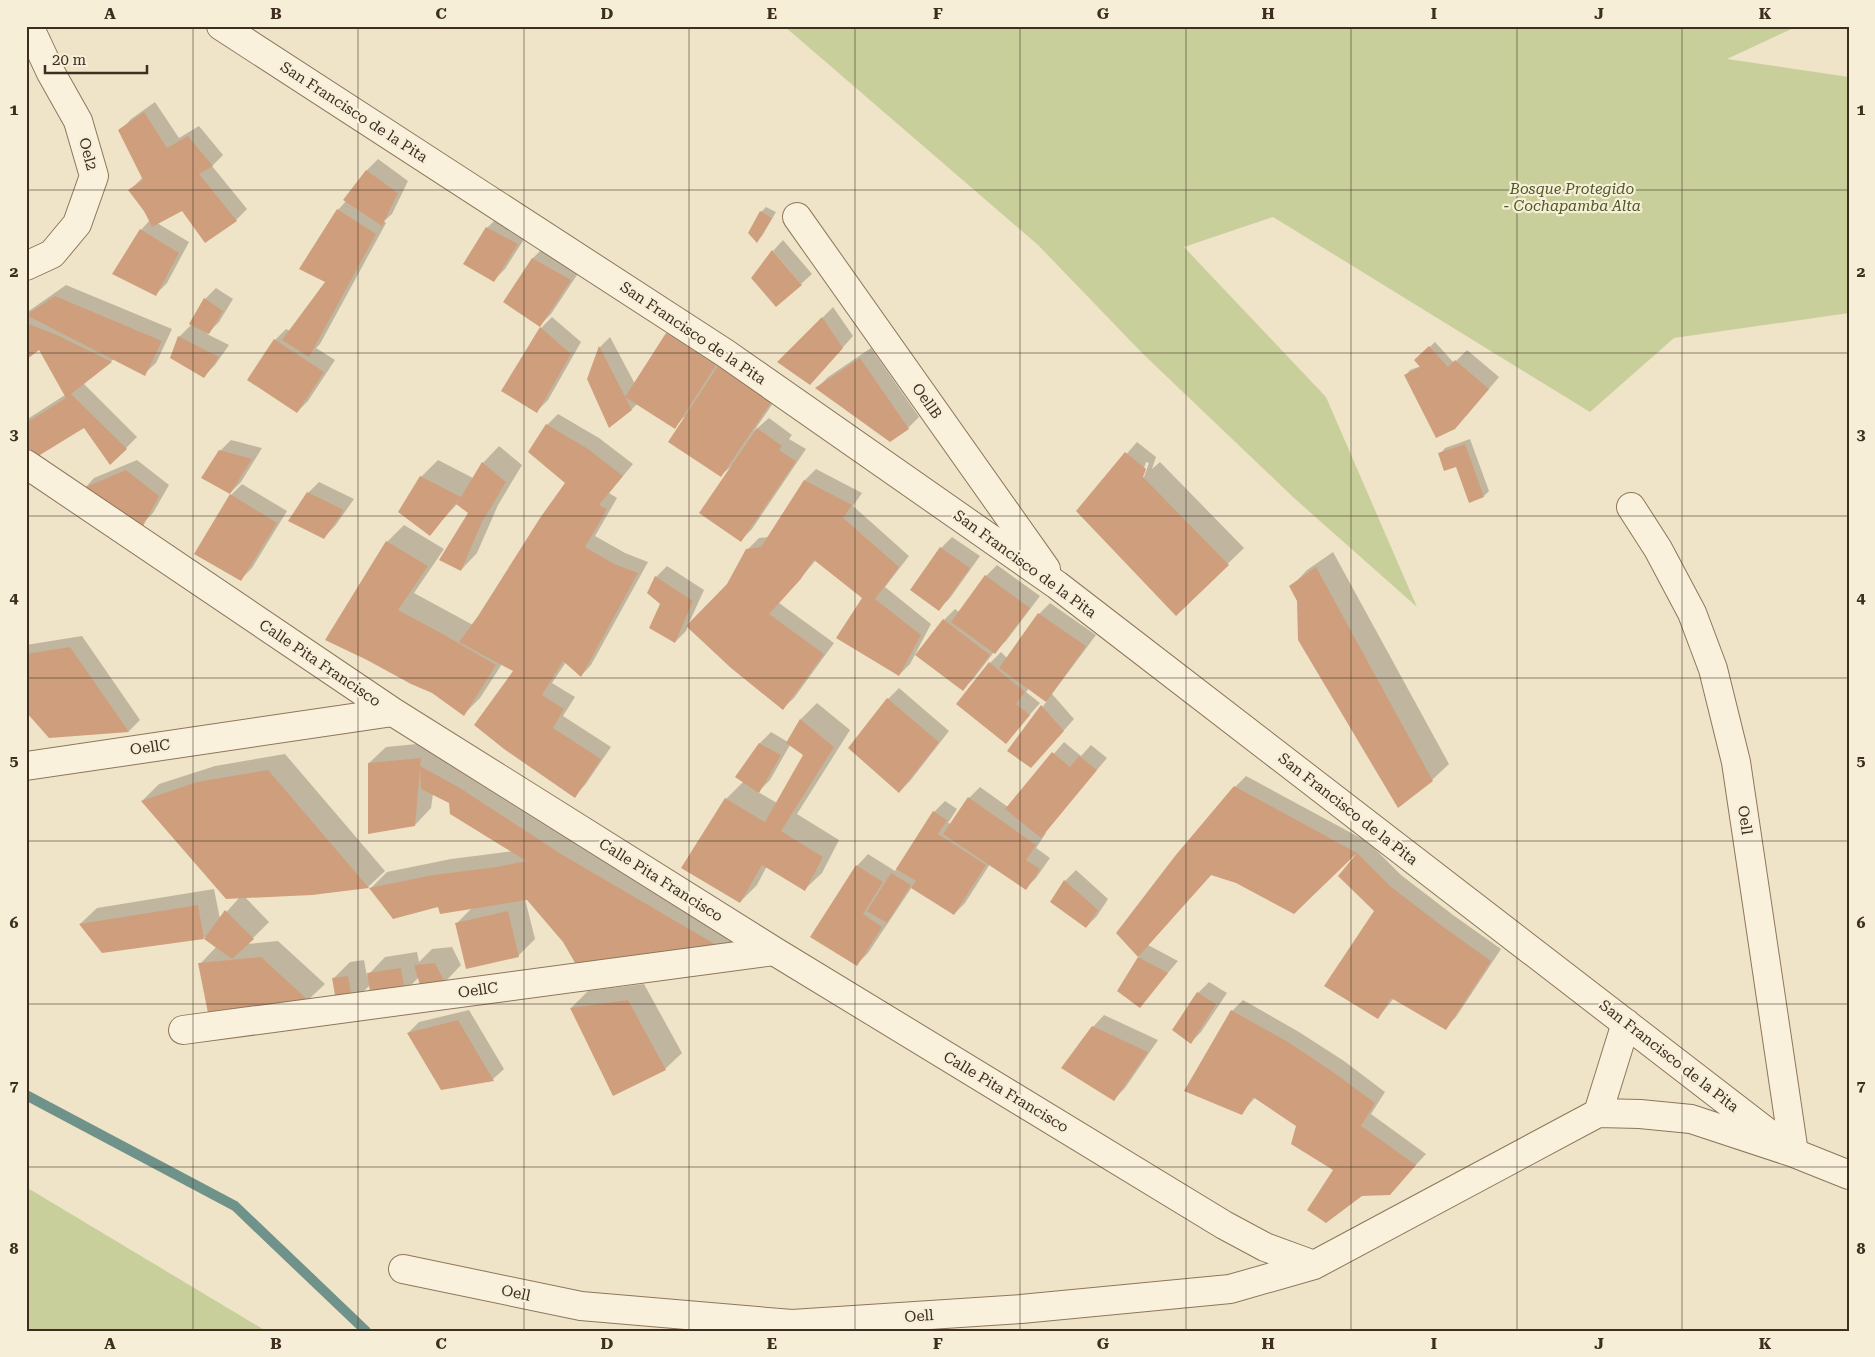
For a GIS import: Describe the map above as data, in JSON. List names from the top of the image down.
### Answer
{
  "streets": {
    "street": [
      "San Francisco de la Pita",
      "Oel2",
      "OellB",
      "Calle Pita Francisco",
      "OellC",
      "Oell"
    ]
  },
  "crossings": [
    ["San Francisco de la Pita", "OellB"],
    ["San Francisco de la Pita", "Calle Pita Francisco"],
    ["San Francisco de la Pita", "Oell"],
    ["Calle Pita Francisco", "OellC"],
    ["Calle Pita Francisco", "Oell"]
  ],
  "parks": ["Bosque Protegido - Cochapamba Alta"],
  "scale_bar": "20 m",
  "grid": {
    "columns": [
      "A",
      "B",
      "C",
      "D",
      "E",
      "F",
      "G",
      "H",
      "I",
      "J",
      "K"
    ],
    "rows": [
      "1",
      "2",
      "3",
      "4",
      "5",
      "6",
      "7",
      "8"
    ]
  }
}
